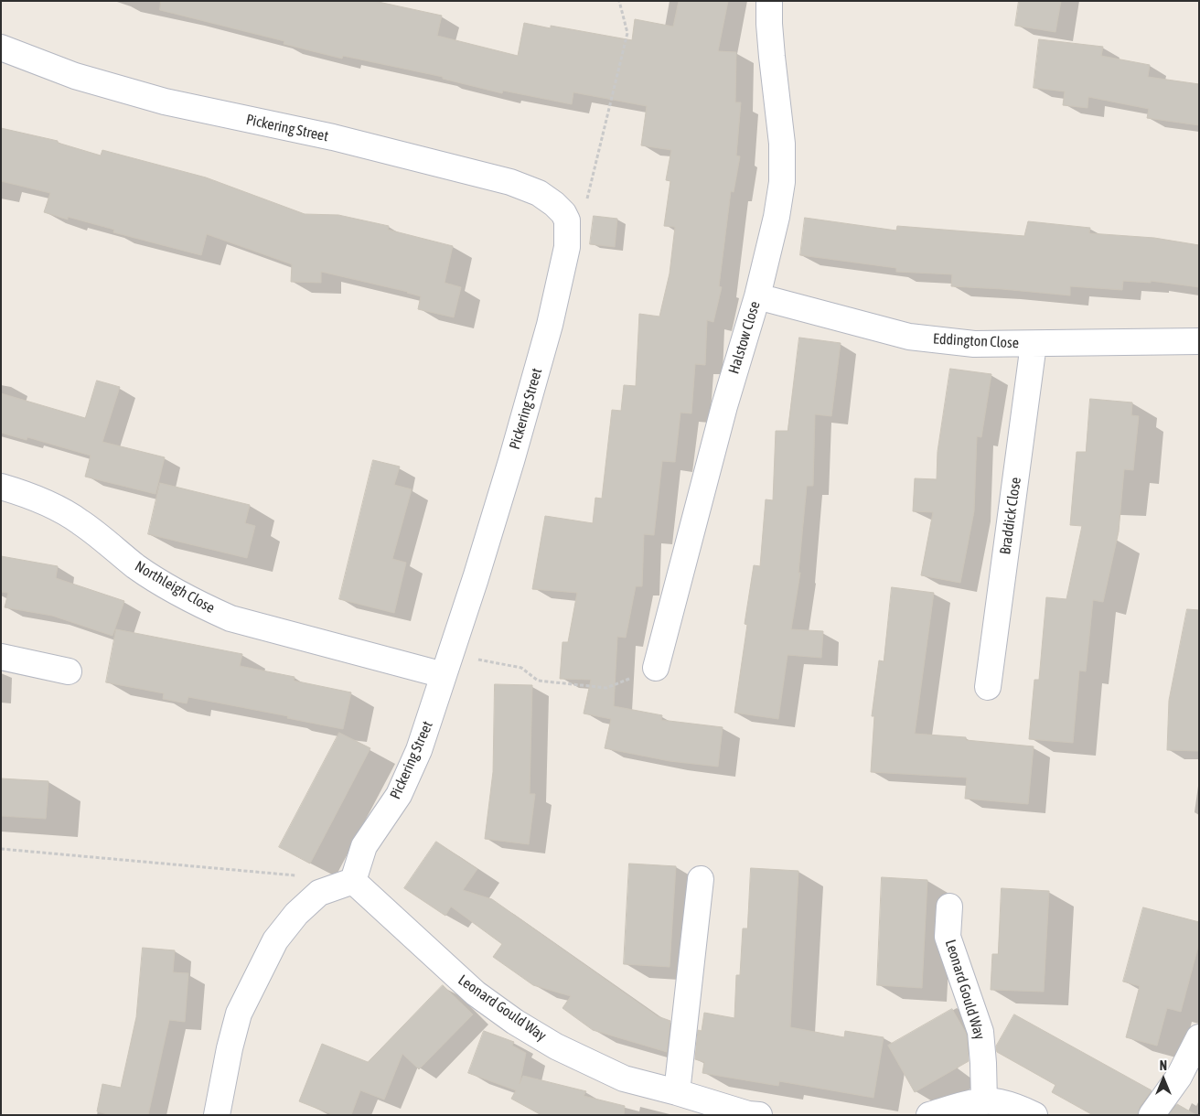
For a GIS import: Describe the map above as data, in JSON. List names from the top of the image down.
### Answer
{
  "streets": {
    "street": [
      "Pickering Street",
      "Halstow Close",
      "Eddington Close",
      "Braddick Close",
      "Northleigh Close",
      "Leonard Gould Way"
    ]
  },
  "crossings": [
    ["Pickering Street", "Northleigh Close"],
    ["Pickering Street", "Leonard Gould Way"],
    ["Halstow Close", "Eddington Close"],
    ["Eddington Close", "Braddick Close"]
  ],
  "north": "top"
}
